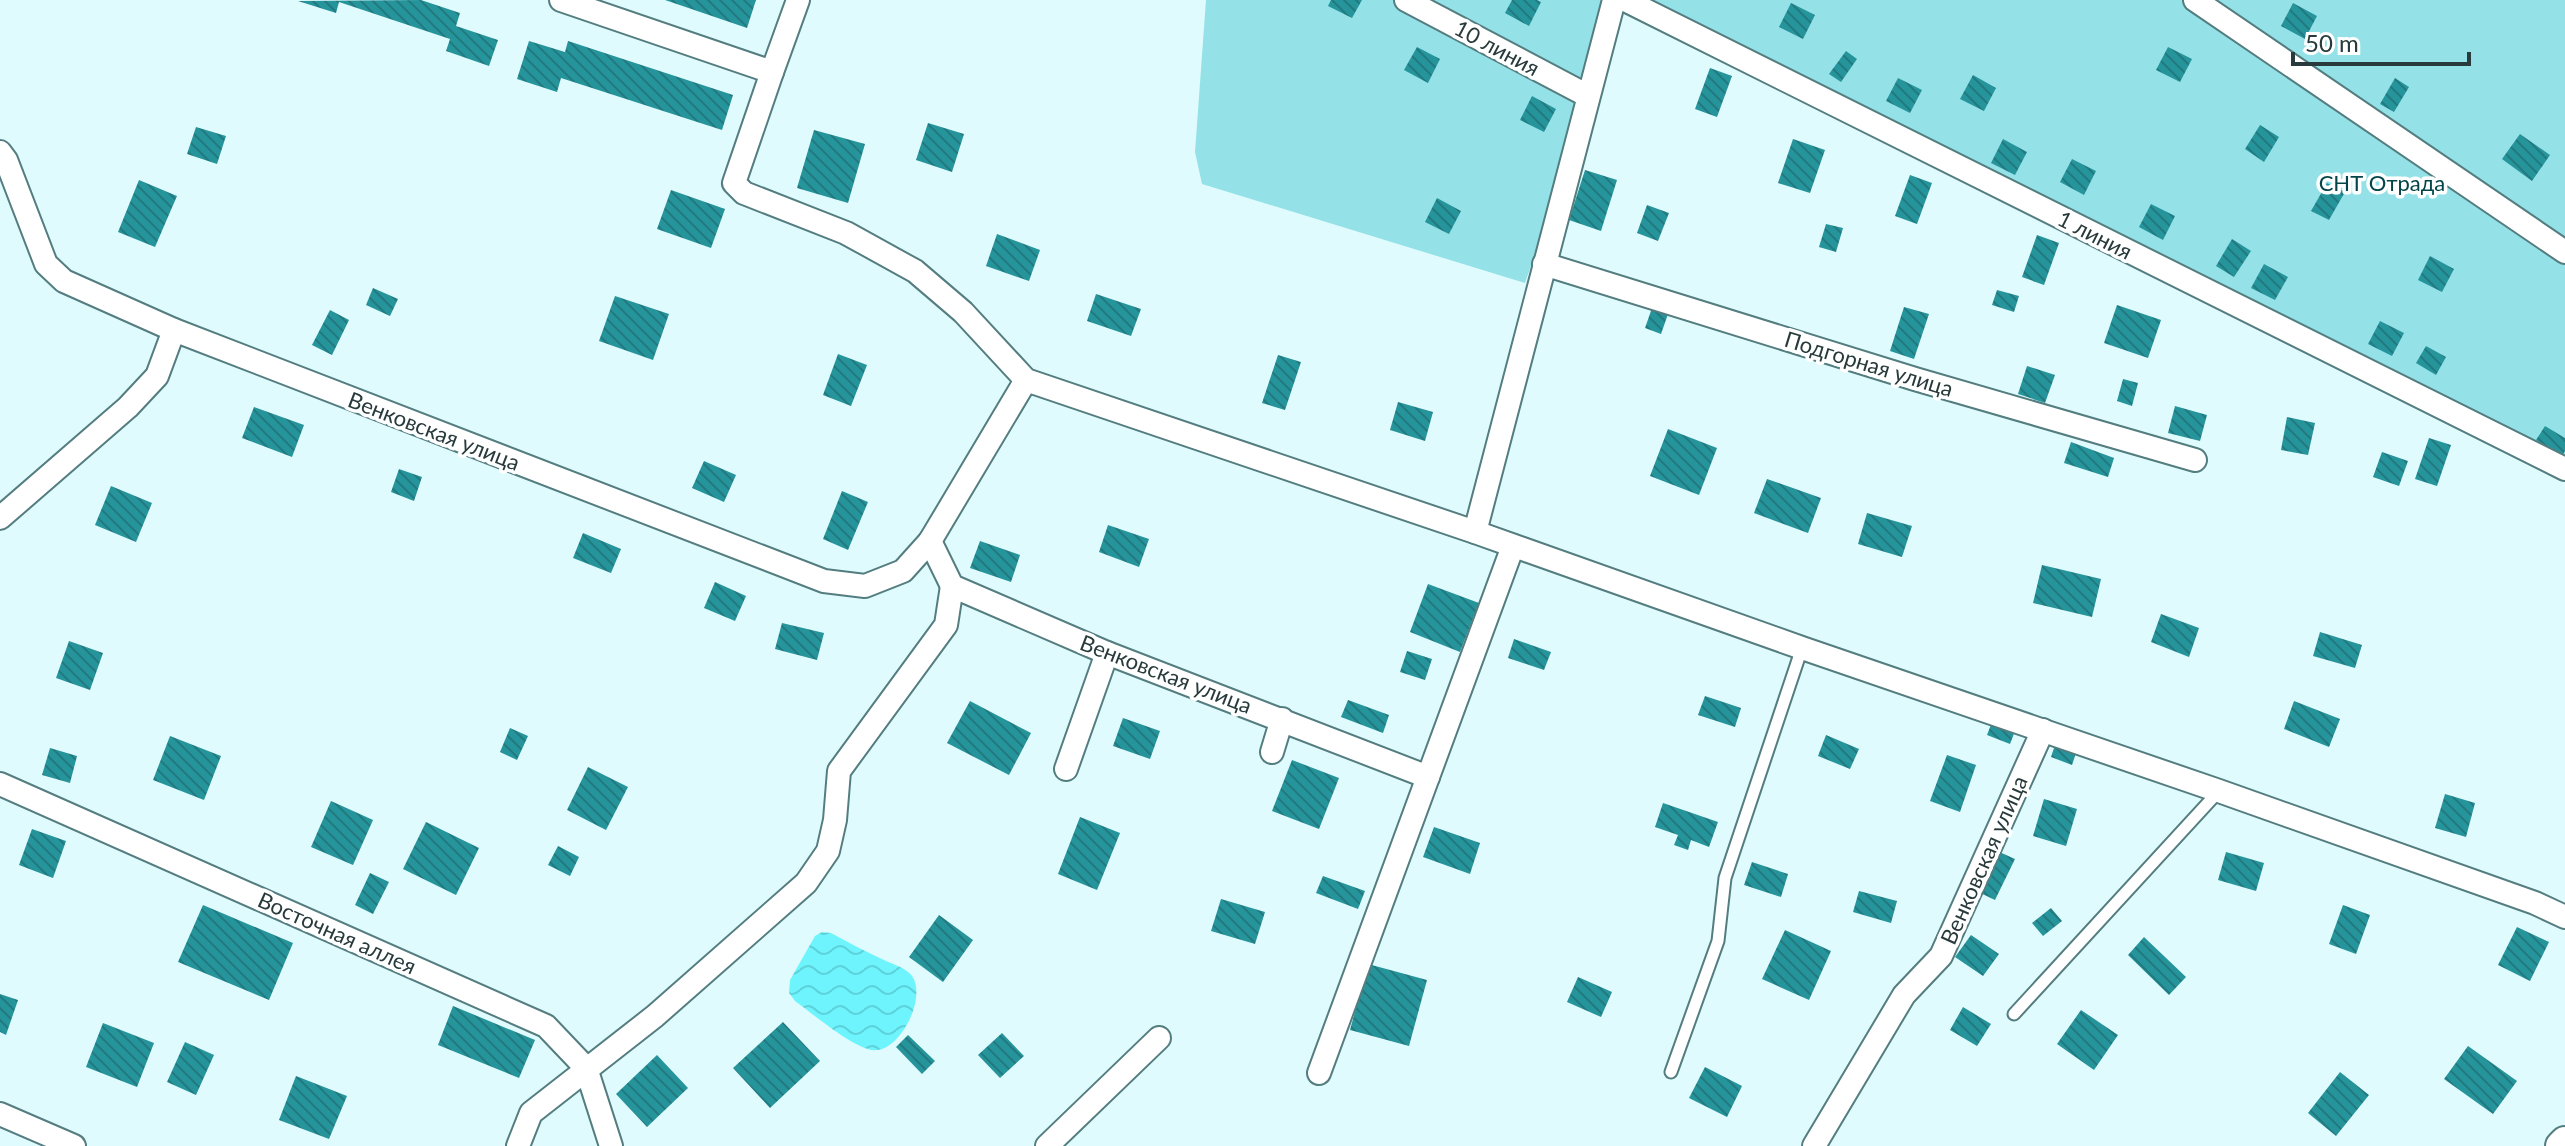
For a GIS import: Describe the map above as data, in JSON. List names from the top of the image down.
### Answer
{
  "streets": {
    "street": [
      "10 линия",
      "1 линия",
      "Подгорная улица",
      "Венковская улица",
      "Восточная аллея"
    ]
  },
  "parks": ["СНТ Отрада"],
  "scale_bar": "50 m"
}
